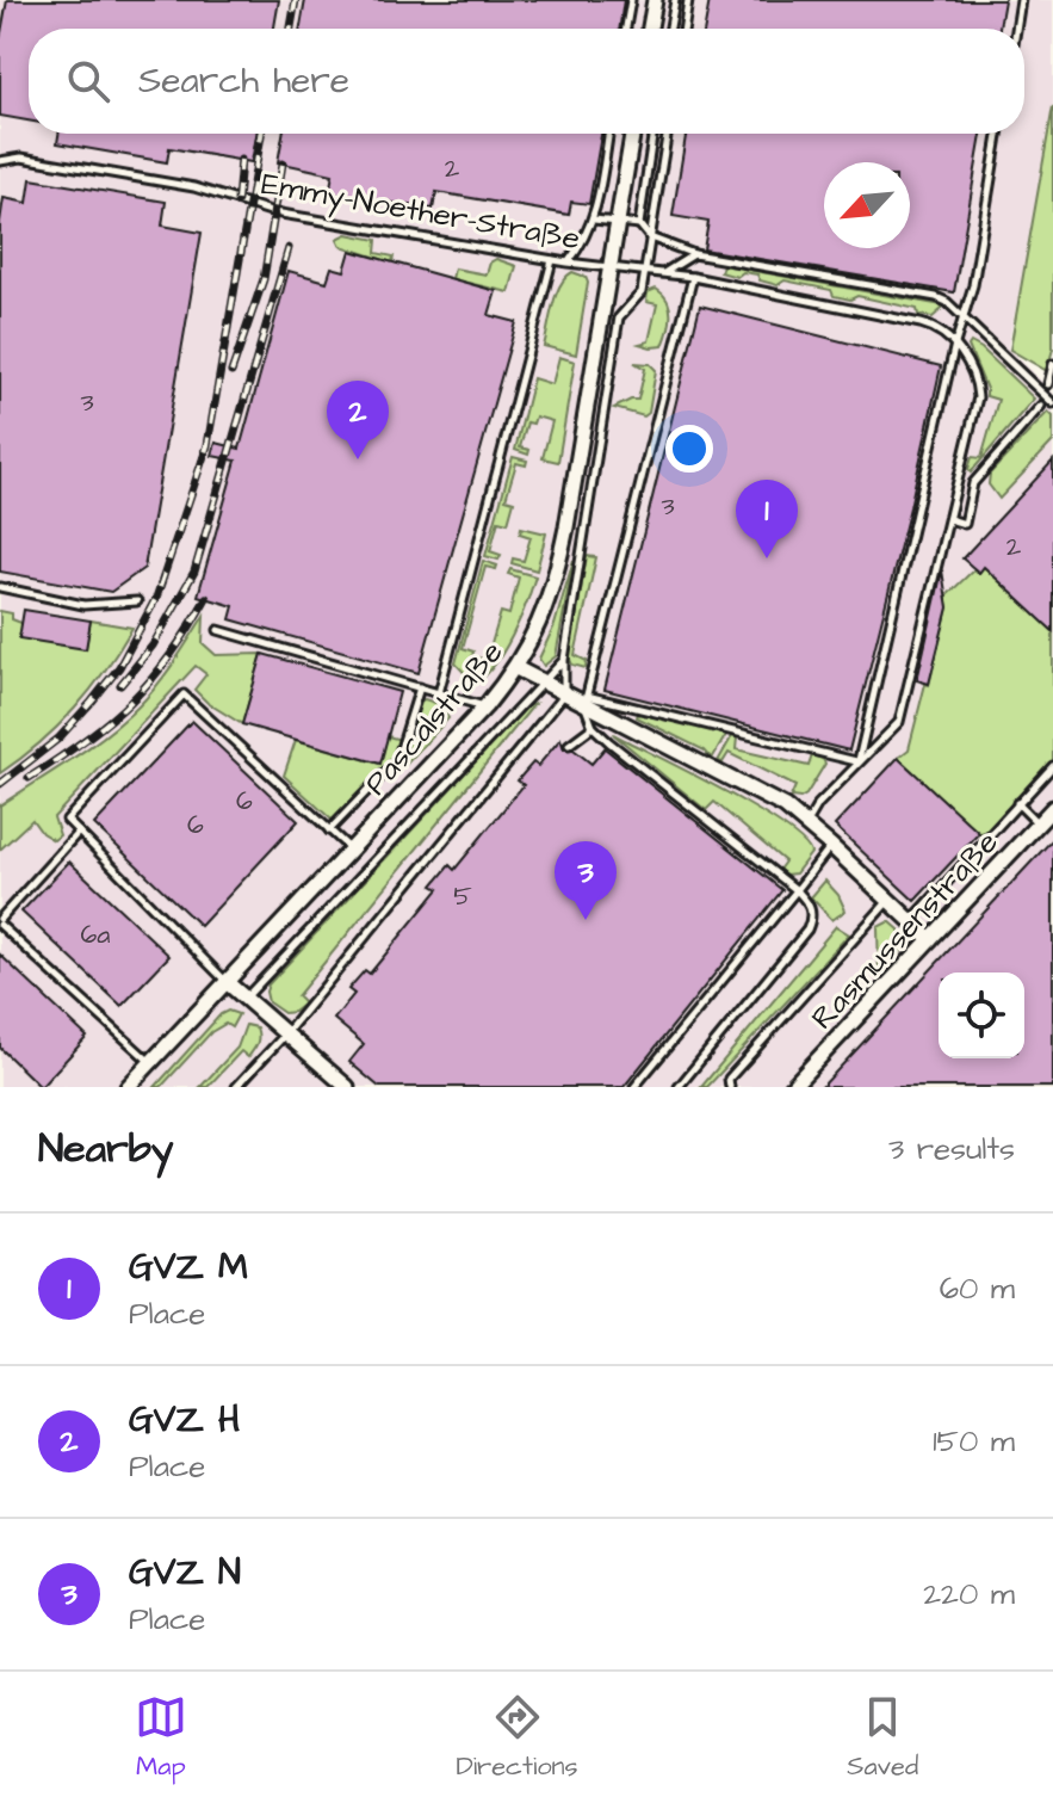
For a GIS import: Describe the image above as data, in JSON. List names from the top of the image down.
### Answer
{
  "streets": {
    "street": ["Pascalstraße", "Rasmussenstraße"],
    "lane": ["Emmy-Noether-Straße"]
  },
  "crossings": [
    ["Emmy-Noether-Straße", "Pascalstraße"]
  ],
  "house_numbers": [
    "2",
    "3",
    "3",
    "2",
    "6",
    "6",
    "5",
    "6a"
  ],
  "north": "bottom left",
  "page": {
    "search": "Search here",
    "pins": ["2", "1", "3"],
    "heading": ["Nearby", "3 results"],
    "list": [
      {
        "mark": "1",
        "name": "GVZ M",
        "note": "Place",
        "value": "60 m"
      },
      {
        "mark": "2",
        "name": "GVZ H",
        "note": "Place",
        "value": "150 m"
      },
      {
        "mark": "3",
        "name": "GVZ N",
        "note": "Place",
        "value": "220 m"
      }
    ],
    "nav": ["Map", "Directions", "Saved"]
  }
}
